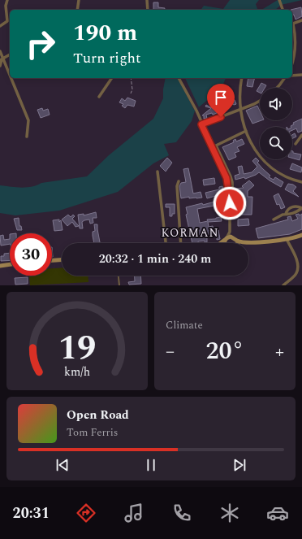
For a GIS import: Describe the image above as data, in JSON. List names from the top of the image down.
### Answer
{
  "districts": ["KORMAN"],
  "page": {
    "turn": ["190 m", "Turn right"],
    "limit": "30",
    "trip": "20:32 · 1 min · 240 m",
    "tile": "Climate",
    "heat": ["−", "20°", "+"],
    "song": ["Open Road", "Tom Ferris"],
    "tabs": "20:31",
    "gauge": ["19", "km/h"]
  }
}
